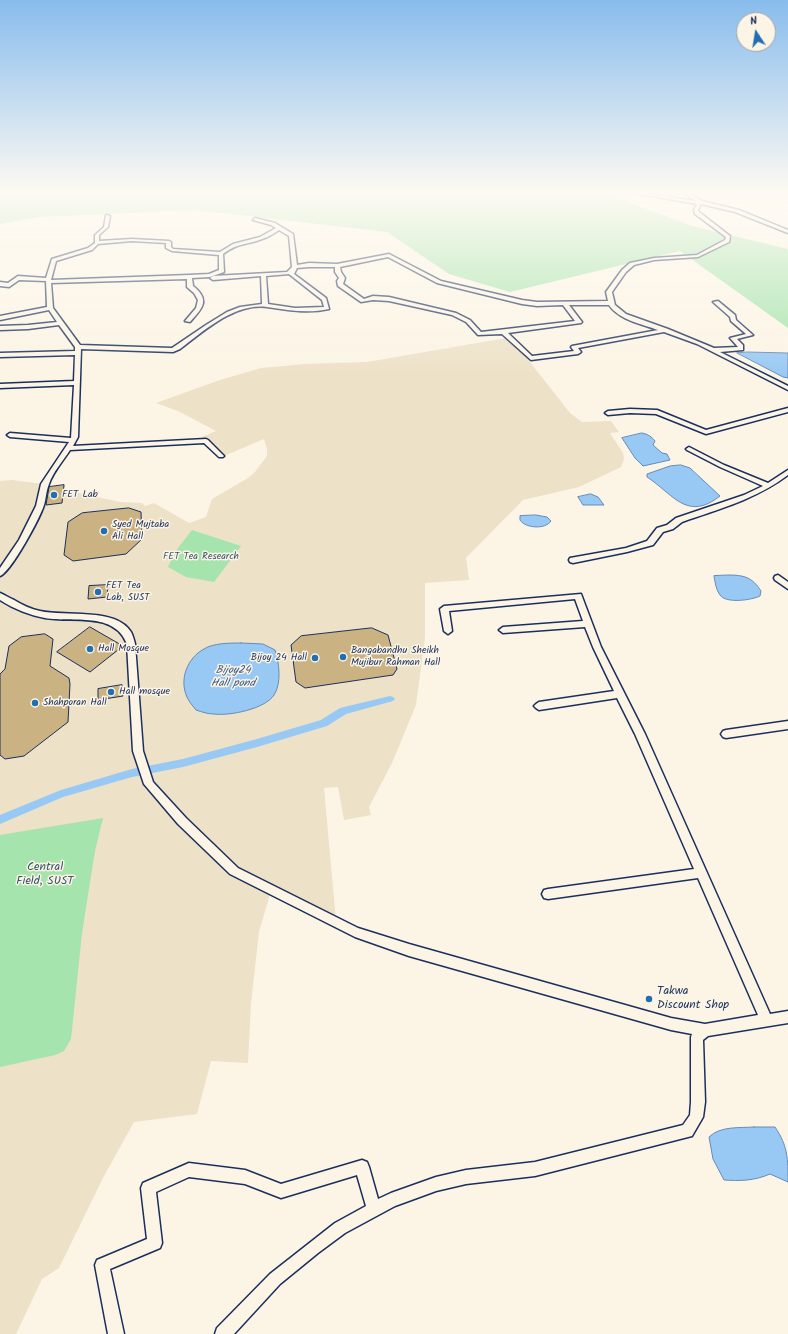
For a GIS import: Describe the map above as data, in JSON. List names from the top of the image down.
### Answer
{
  "water": ["Bijoy24 Hall pond"],
  "parks": ["FET Tea Research", "Central Field, SUST"],
  "places": [
    "FET Lab",
    "Syed Mujtaba Ali Hall",
    "FET Tea Lab, SUST",
    "Hall Mosque",
    "Bangabandhu Sheikh Mujibur Rahman Hall",
    "Bijoy 24 Hall",
    "Hall mosque",
    "Shahporan Hall",
    "Takwa Discount Shop"
  ],
  "north": "top"
}
